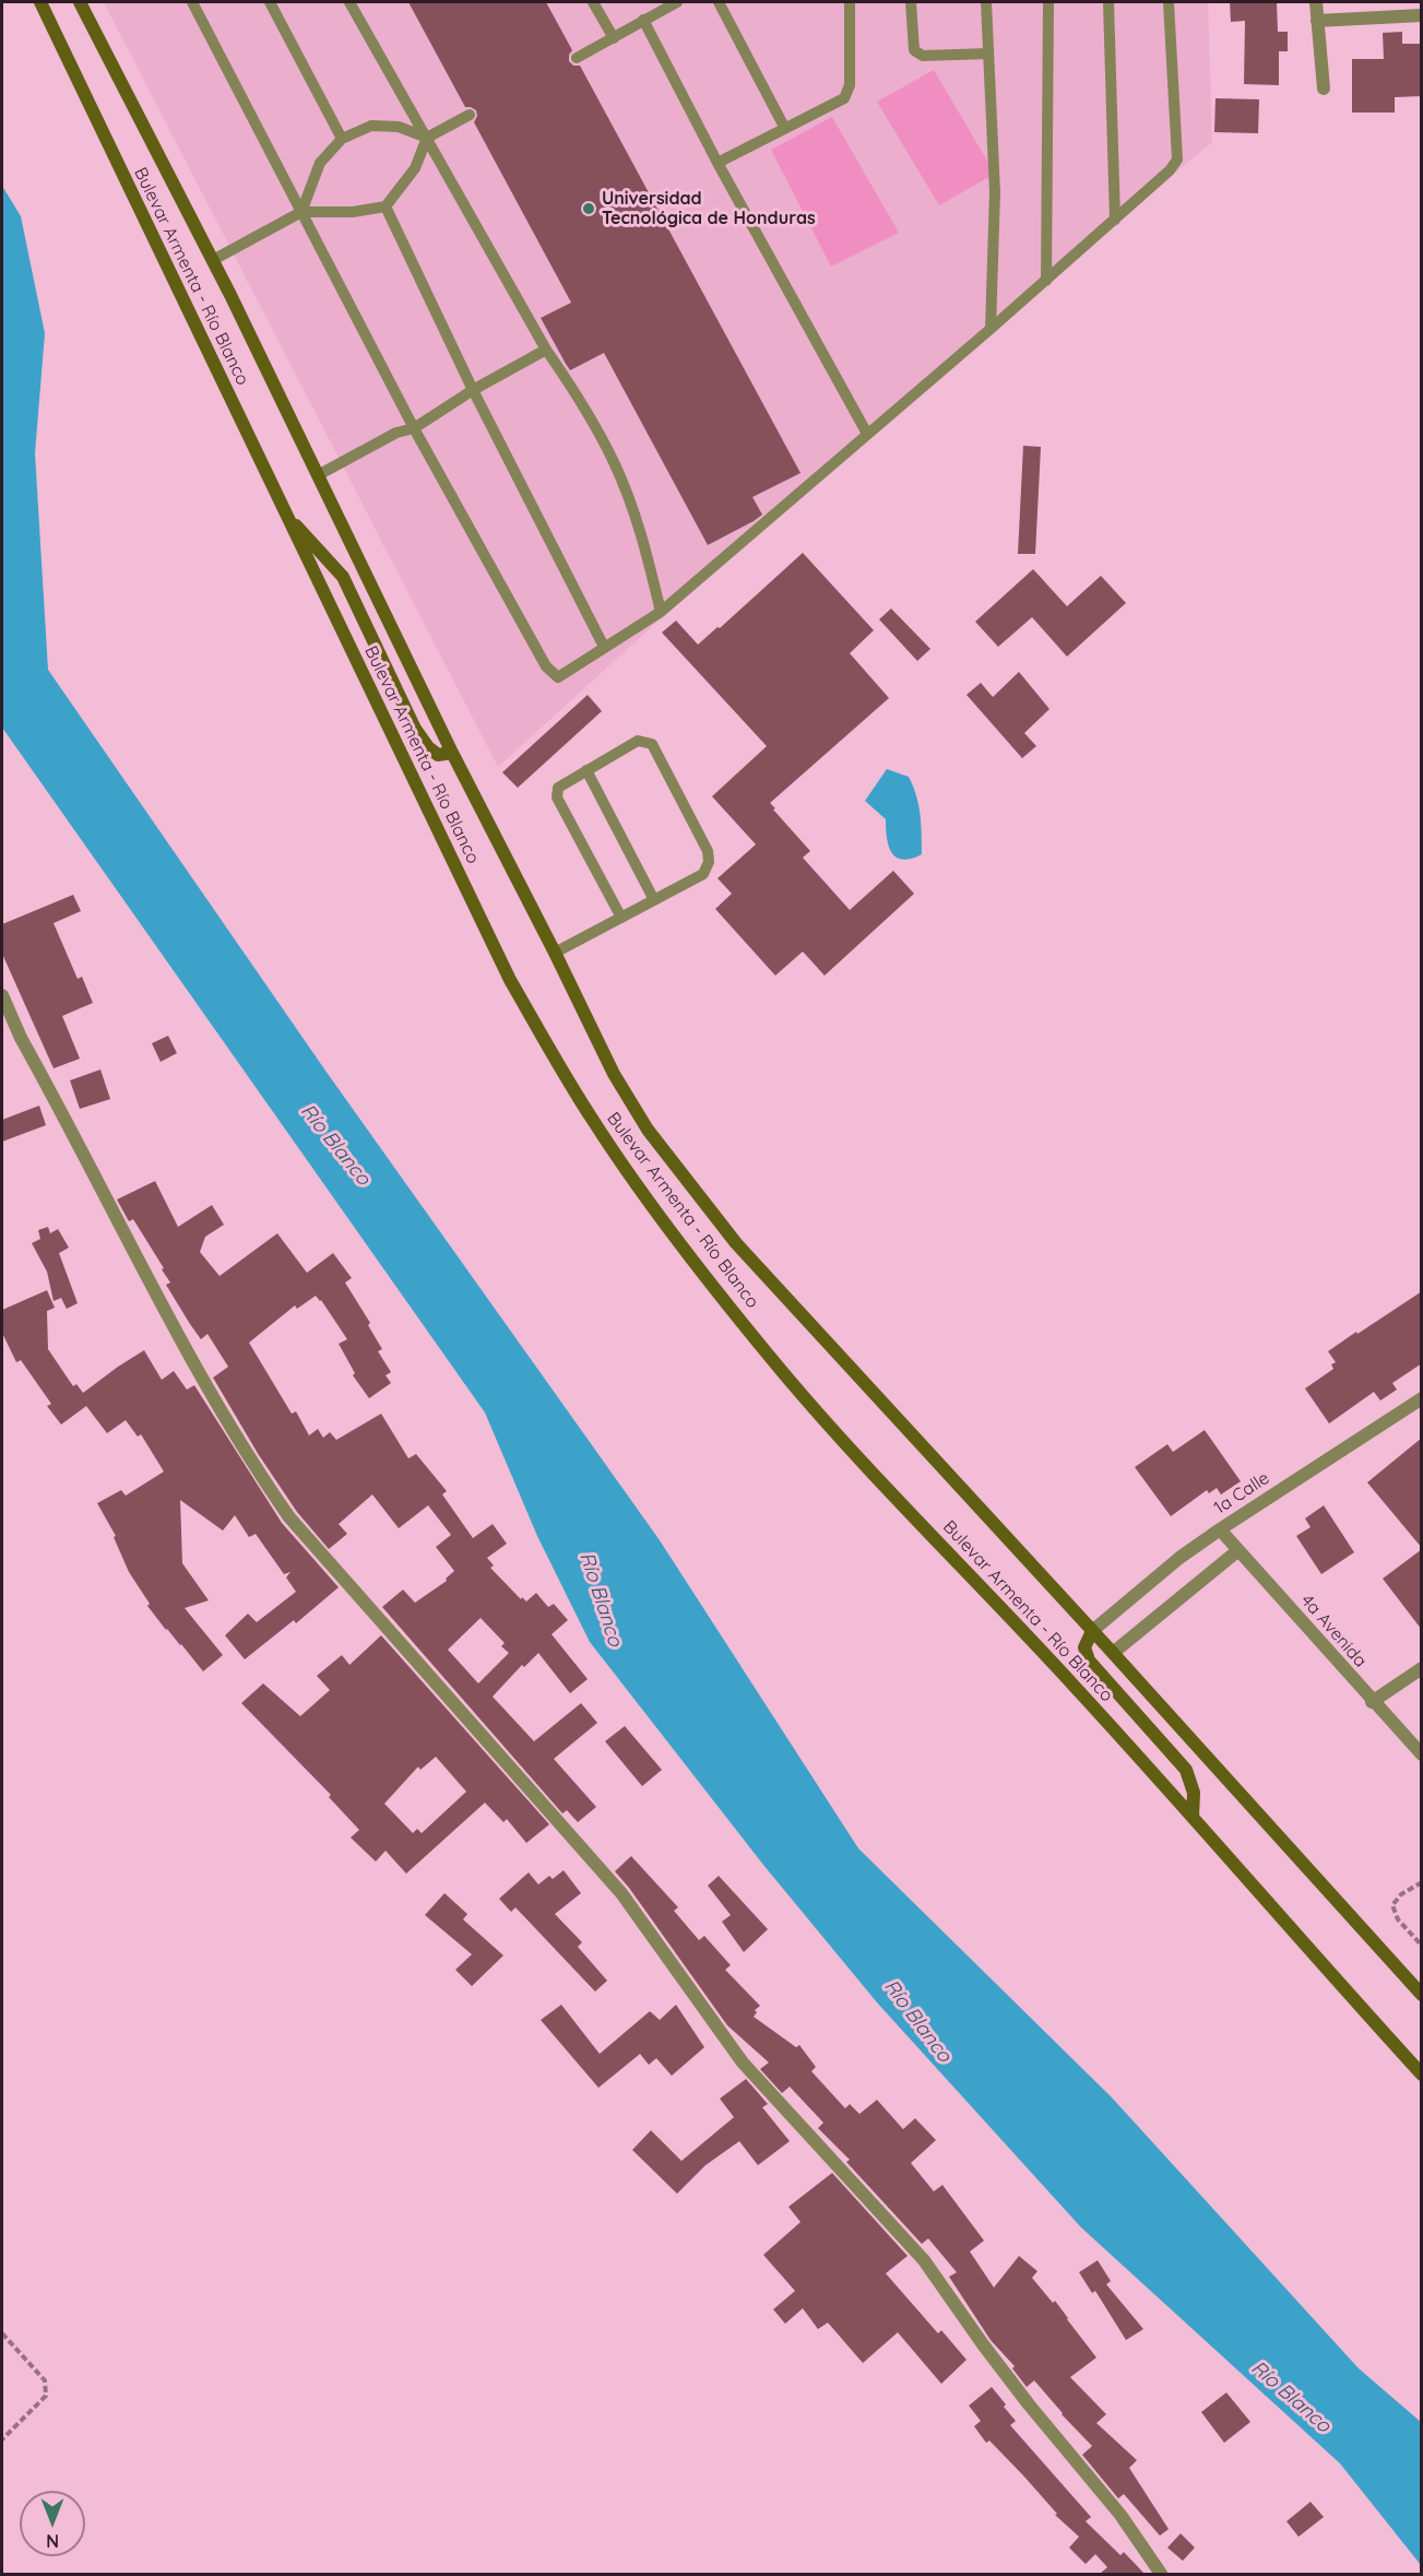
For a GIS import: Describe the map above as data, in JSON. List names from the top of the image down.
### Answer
{
  "streets": {
    "main road": ["Bulevar Armenta - Río Blanco"],
    "street": ["1a Calle", "4a Avenida"]
  },
  "crossings": [
    ["Bulevar Armenta - Río Blanco", "1a Calle"],
    ["1a Calle", "4a Avenida"]
  ],
  "water": ["Río Blanco"],
  "places": ["Universidad Tecnológica de Honduras"],
  "north": "bottom"
}
